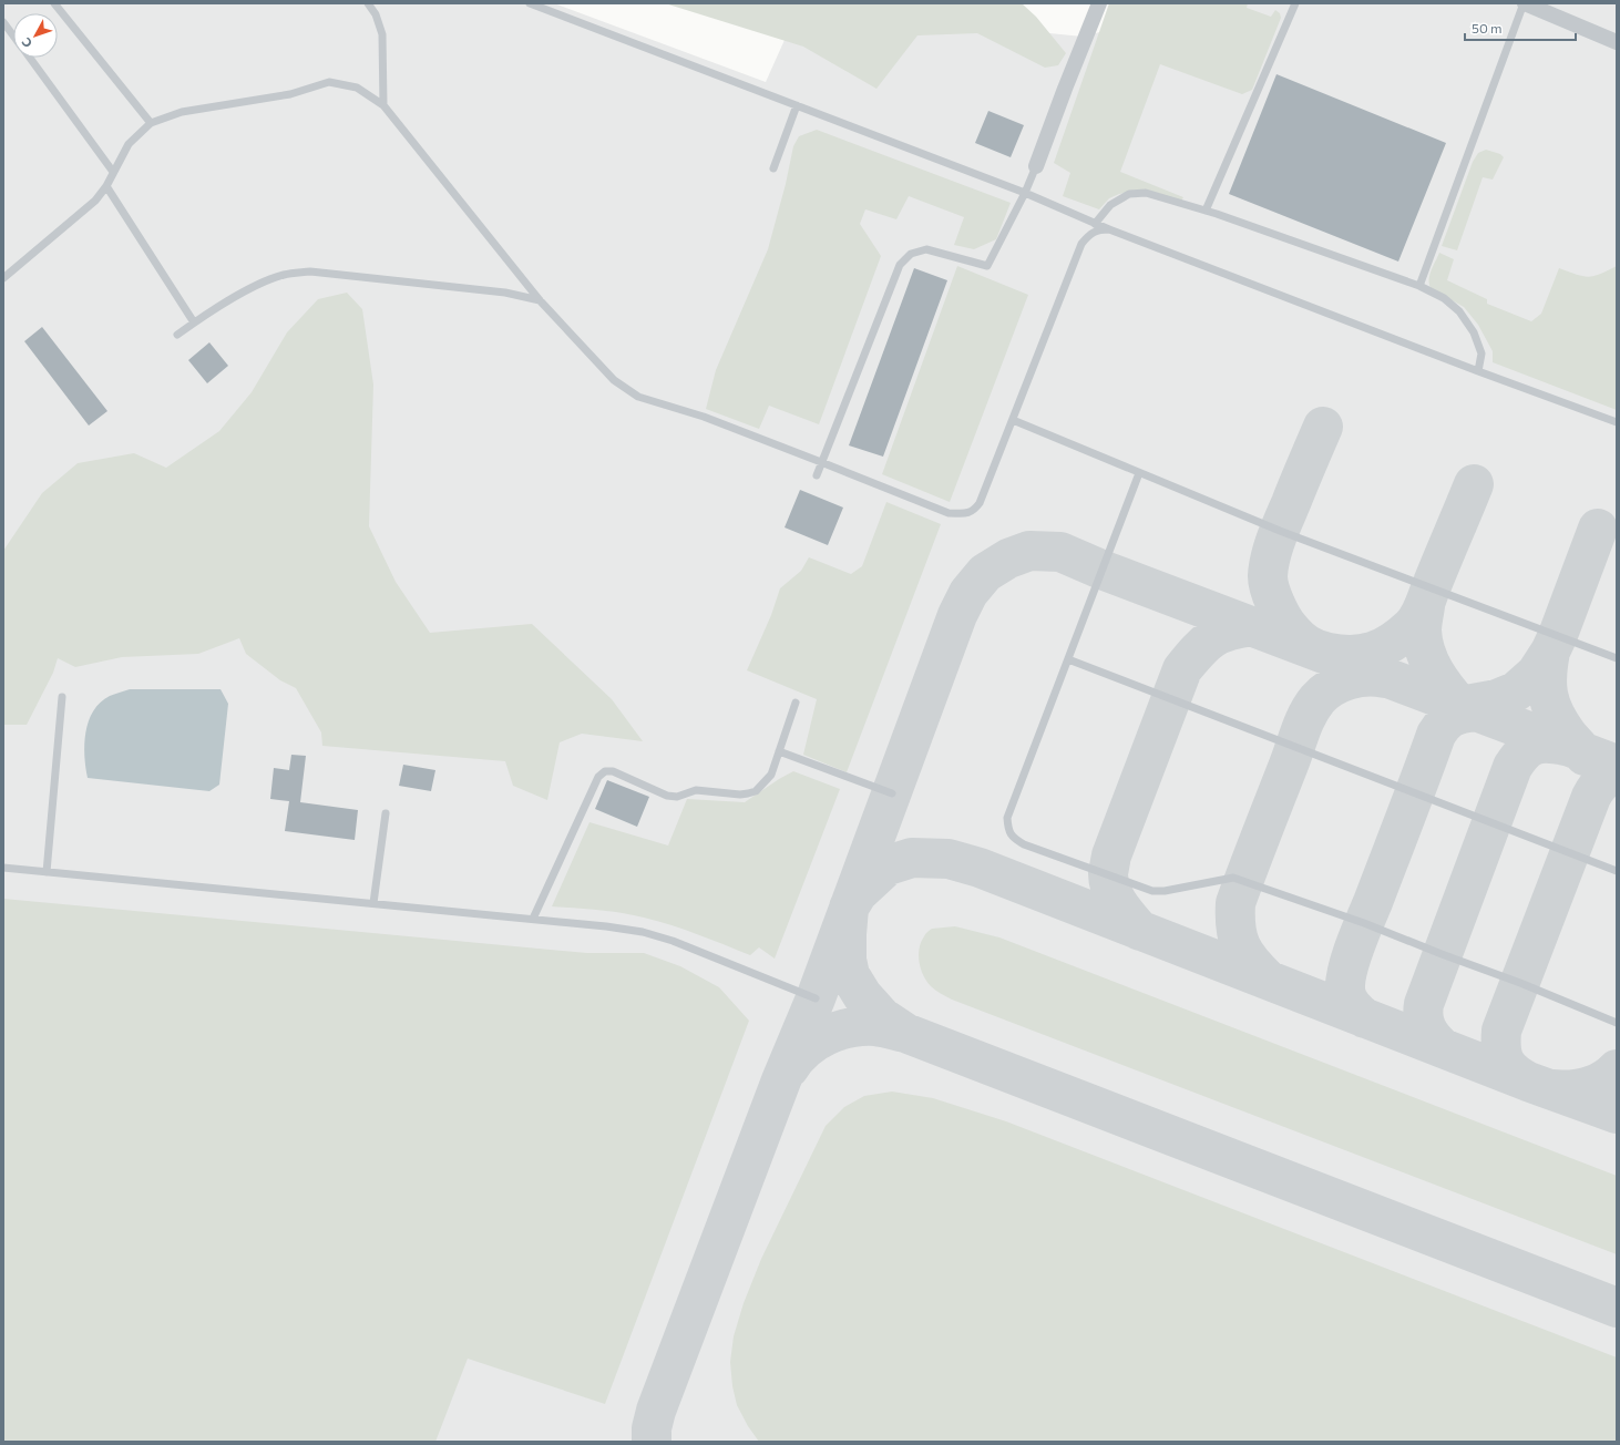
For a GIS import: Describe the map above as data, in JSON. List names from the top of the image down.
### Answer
{
  "scale_bar": "50 m",
  "north": "bottom left"
}
